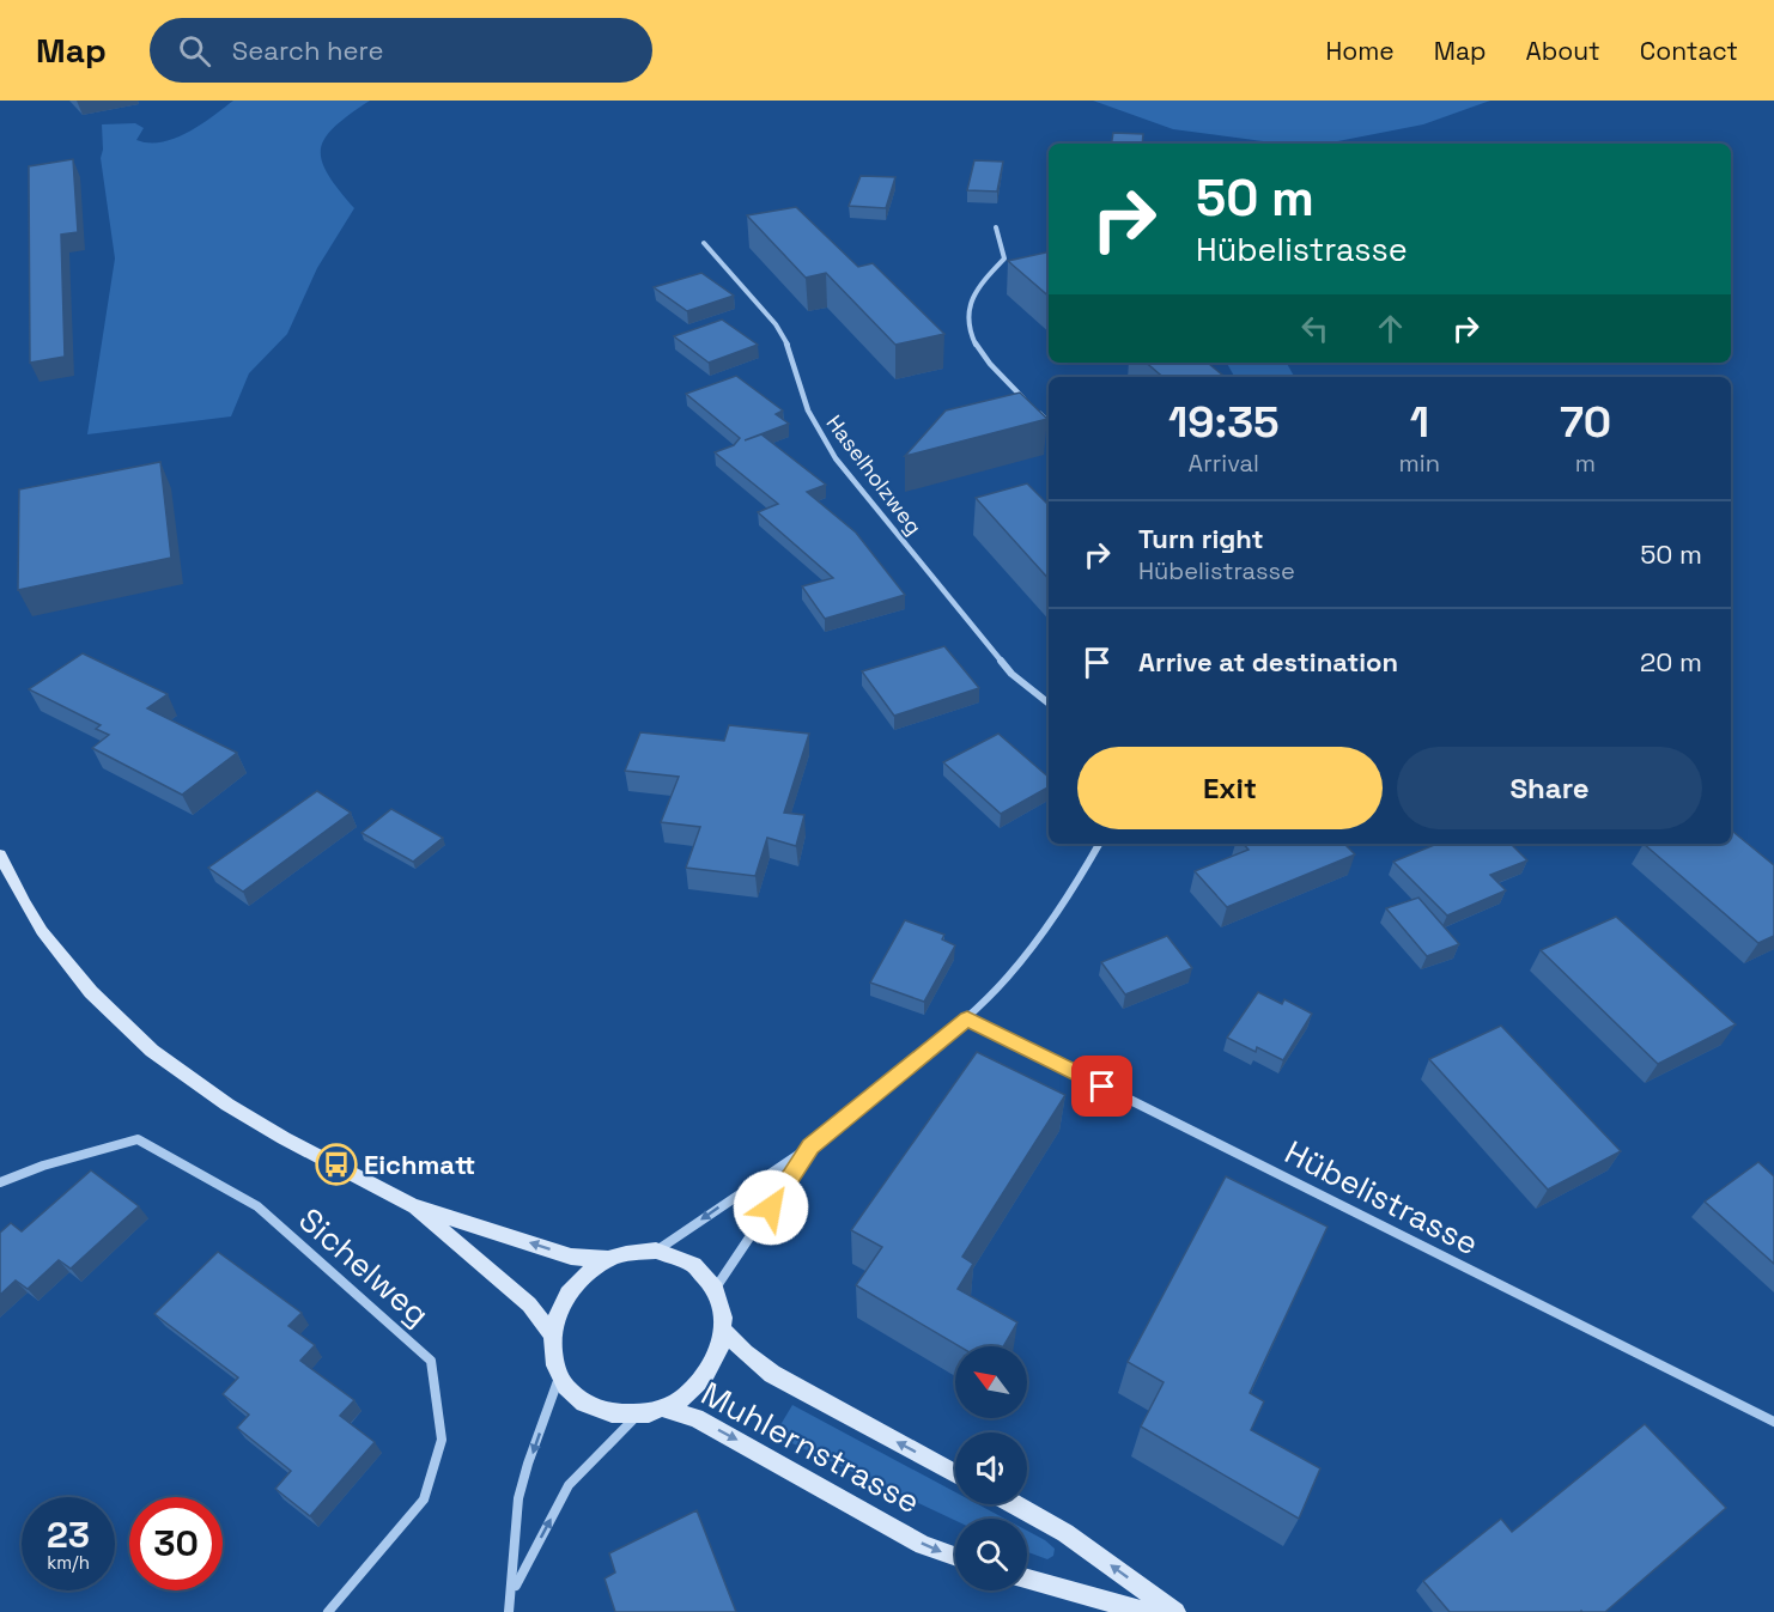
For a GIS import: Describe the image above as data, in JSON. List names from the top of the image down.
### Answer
{
  "streets": {
    "street": [
      "Haselholzweg",
      "Hübelistrasse",
      "Sichelweg",
      "Muhlernstrasse"
    ]
  },
  "places": {
    "bus stop": ["Eichmatt"]
  },
  "north": "top left",
  "page": {
    "header": "Map",
    "search": "Search here",
    "nav": [
      "Home",
      "Map",
      "About",
      "Contact"
    ],
    "turn": ["50 m", "Hübelistrasse"],
    "eta": [
      "19:35",
      "Arrival",
      "1",
      "min",
      "70",
      "m"
    ],
    "list": [
      {
        "name": "Turn right",
        "note": "Hübelistrasse",
        "value": "50 m"
      },
      {
        "name": "Arrive at destination",
        "value": "20 m"
      }
    ],
    "buttons": ["Exit", "Share"],
    "speed": "23 km/h",
    "limit": "30"
  }
}
